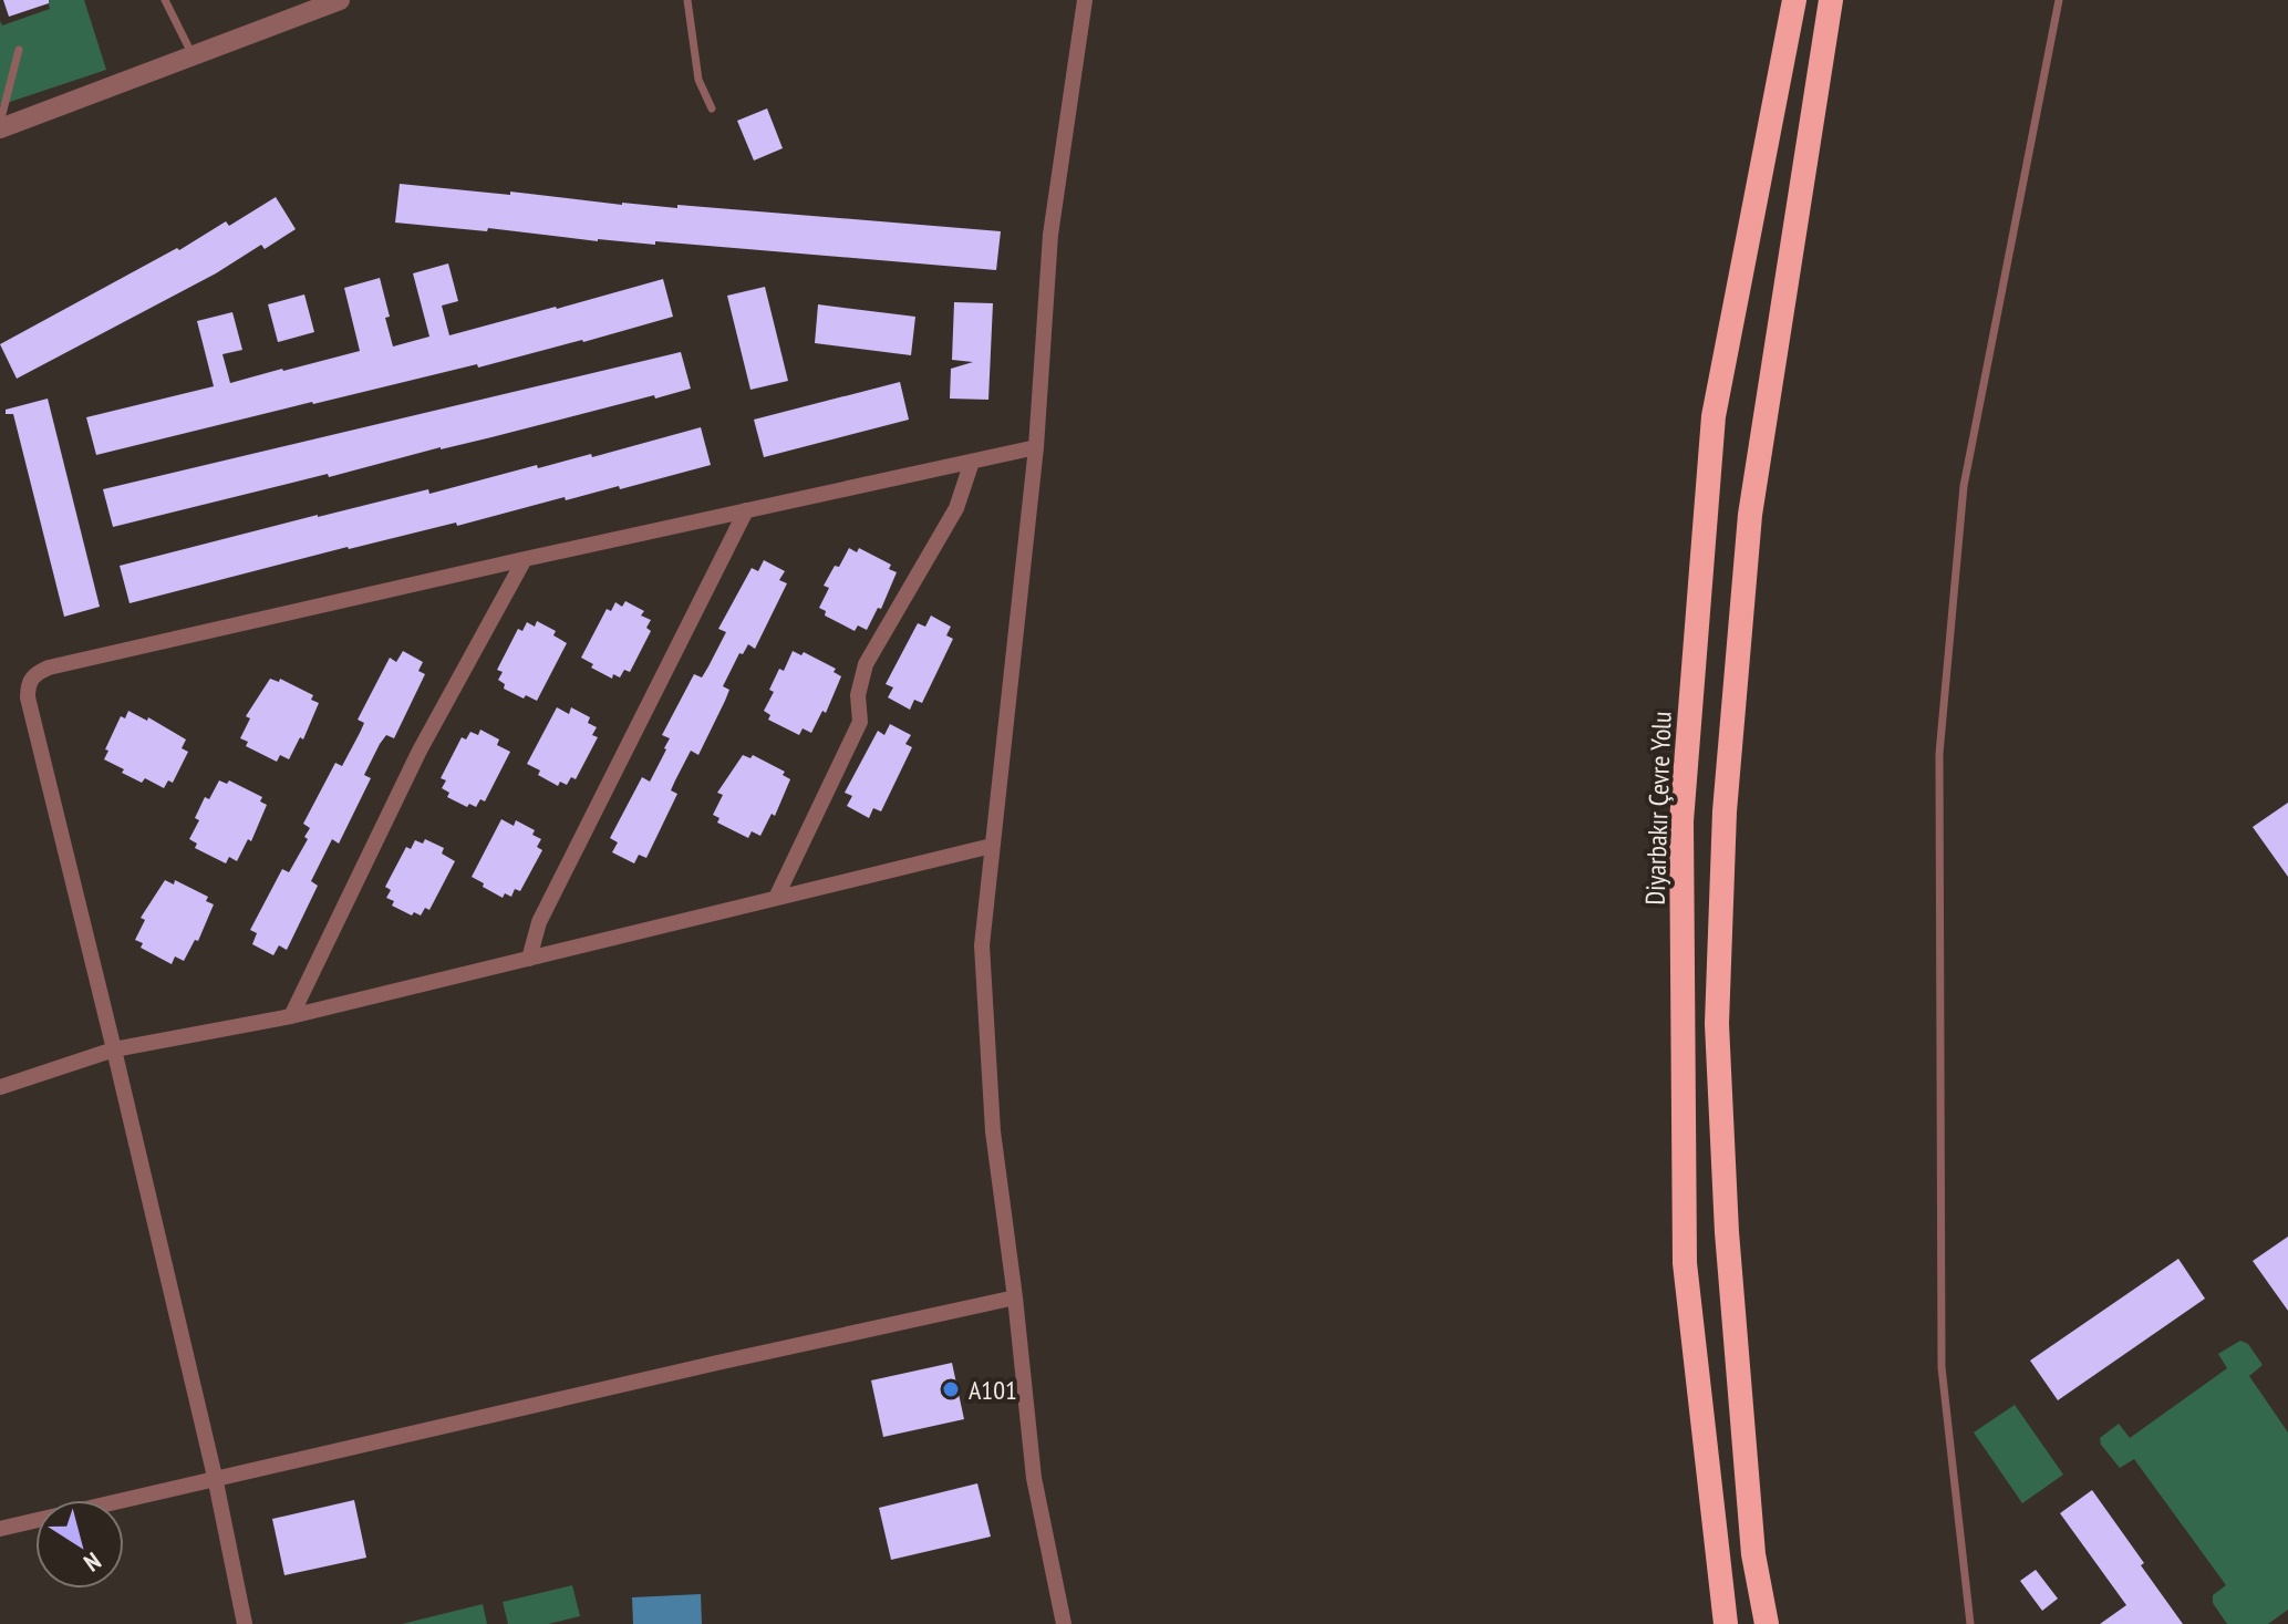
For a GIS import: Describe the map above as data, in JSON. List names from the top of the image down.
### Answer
{
  "streets": {
    "highway": ["Diyarbakır Çevre Yolu"]
  },
  "places": ["A101"],
  "north": "bottom right"
}
